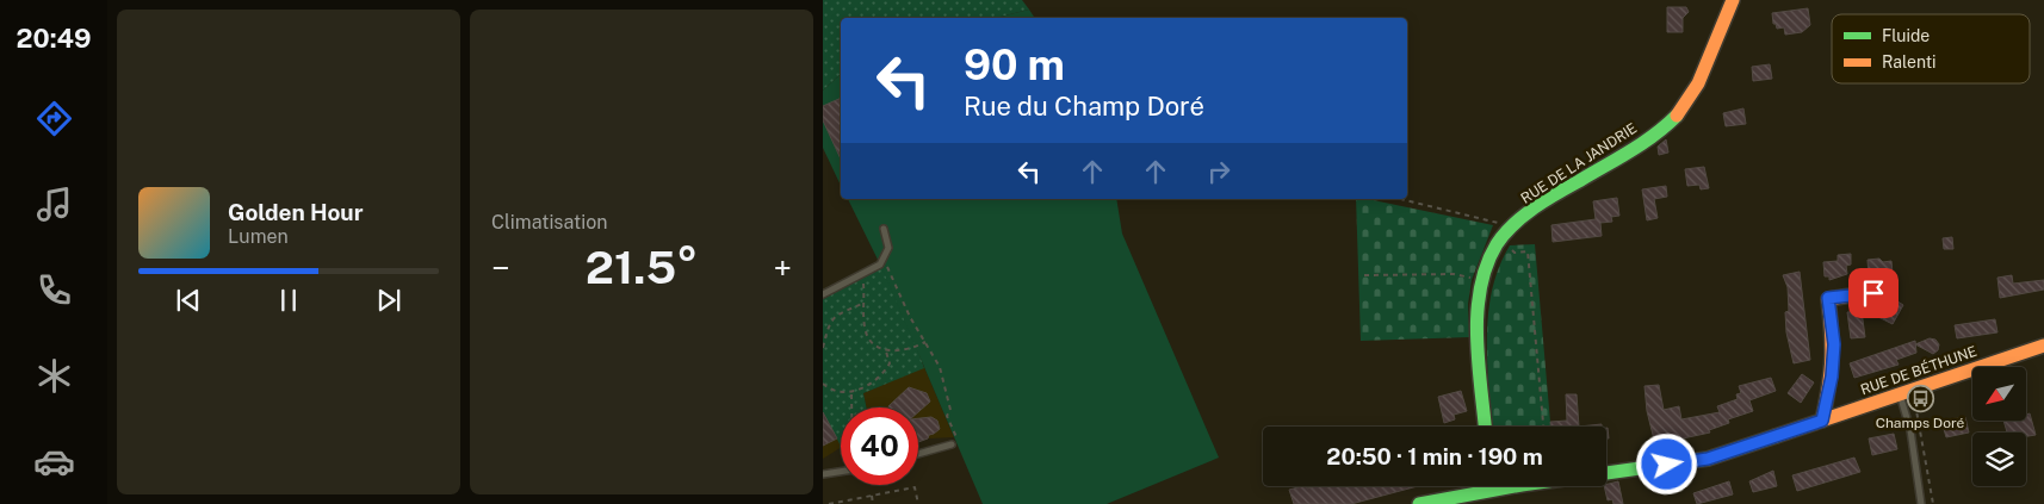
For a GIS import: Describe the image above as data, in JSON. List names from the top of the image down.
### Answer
{
  "streets": {
    "street": ["RUE DE LA JANDRIE", "RUE DE BÉTHUNE"]
  },
  "places": {
    "bus stop": ["Champs Doré"]
  },
  "legend": ["Fluide", "Ralenti"],
  "north": "bottom left",
  "page": {
    "tabs": "20:49",
    "tile": "Climatisation",
    "turn": ["90 m", "Rue du Champ Doré"],
    "song": ["Golden Hour", "Lumen"],
    "heat": ["−", "21.5°", "+"],
    "limit": "40",
    "trip": "20:50 · 1 min · 190 m"
  }
}
